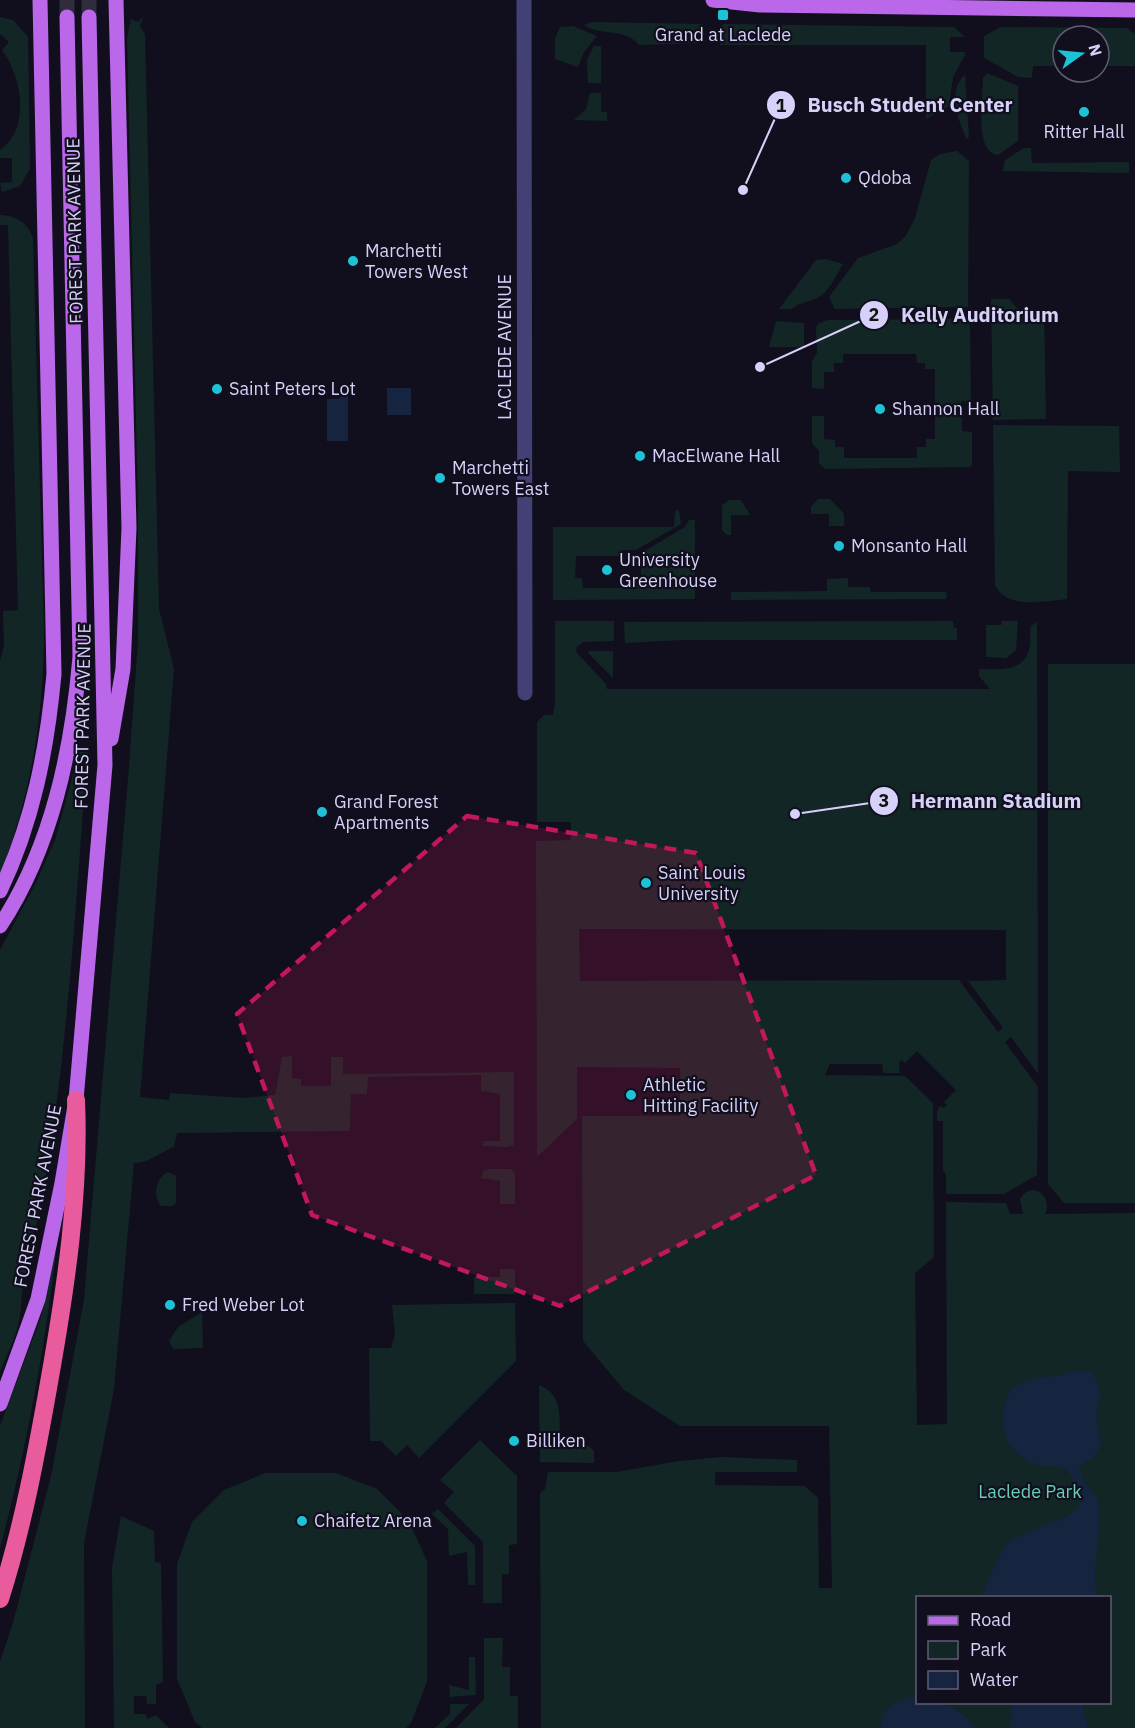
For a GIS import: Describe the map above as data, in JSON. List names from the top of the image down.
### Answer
{
  "streets": {
    "main road": ["FOREST PARK AVENUE"],
    "street": ["LACLEDE AVENUE"]
  },
  "parks": ["Laclede Park"],
  "places": {
    "transit": ["Grand at Laclede"],
    "other": [
      "Ritter Hall",
      "Qdoba",
      "Busch Student Center",
      "Marchetti Towers West",
      "Kelly Auditorium",
      "Saint Peters Lot",
      "Shannon Hall",
      "MacElwane Hall",
      "Marchetti Towers East",
      "Monsanto Hall",
      "University Greenhouse",
      "Grand Forest Apartments",
      "Hermann Stadium",
      "Saint Louis University",
      "Athletic Hitting Facility",
      "Fred Weber Lot",
      "Billiken",
      "Chaifetz Arena"
    ]
  },
  "legend": ["Road", "Park", "Water"],
  "north": "right"
}
